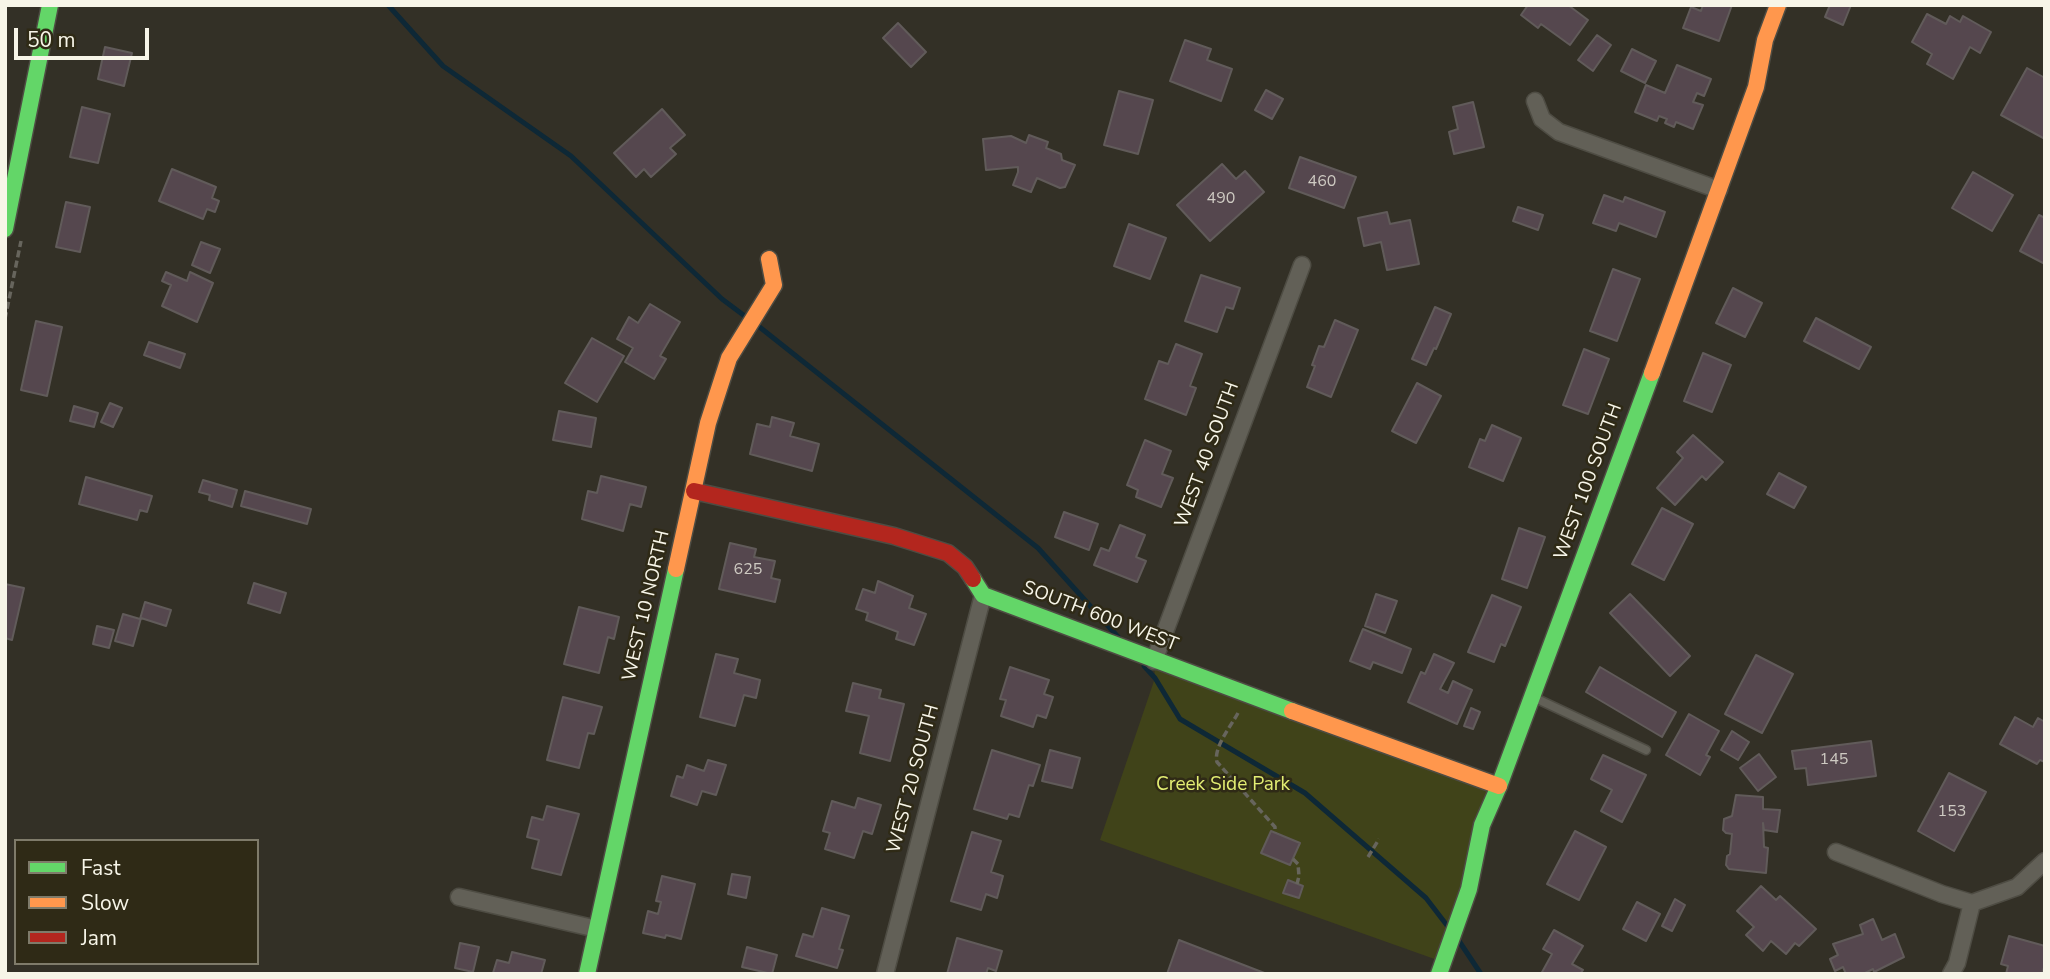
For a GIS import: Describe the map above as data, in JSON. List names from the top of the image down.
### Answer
{
  "streets": {
    "street": [
      "WEST 40 SOUTH",
      "WEST 100 SOUTH",
      "WEST 10 NORTH",
      "SOUTH 600 WEST",
      "WEST 20 SOUTH"
    ]
  },
  "crossings": [
    ["WEST 40 SOUTH", "SOUTH 600 WEST"],
    ["WEST 100 SOUTH", "SOUTH 600 WEST"],
    ["SOUTH 600 WEST", "WEST 20 SOUTH"]
  ],
  "parks": ["Creek Side Park"],
  "house_numbers": [
    "460",
    "490",
    "625",
    "145",
    "153"
  ],
  "legend": ["Fast", "Slow", "Jam"],
  "scale_bar": "50 m"
}
